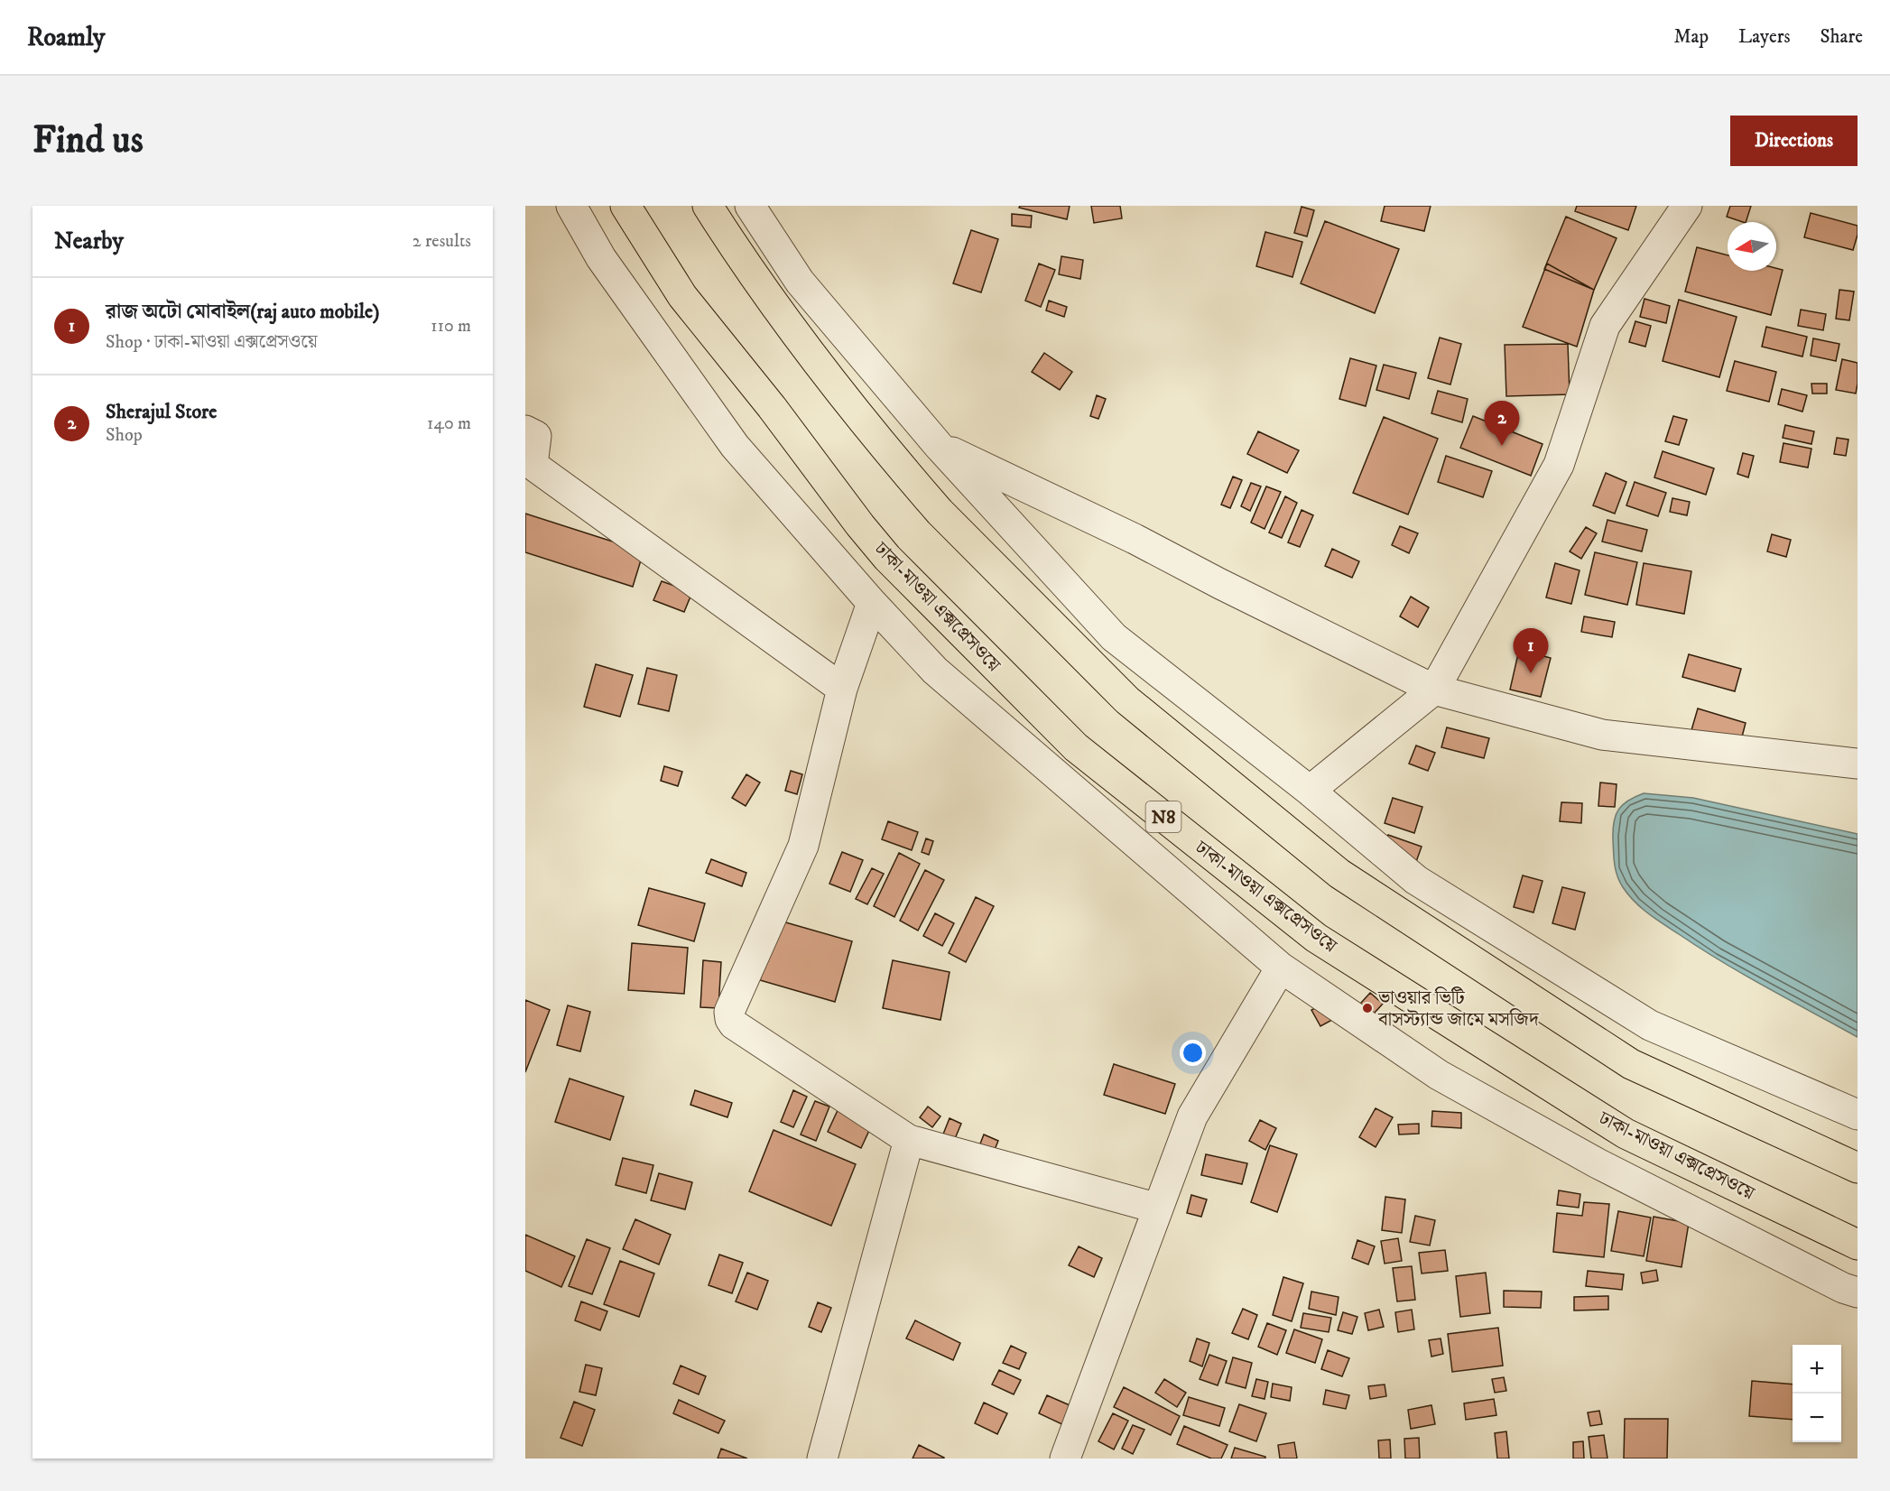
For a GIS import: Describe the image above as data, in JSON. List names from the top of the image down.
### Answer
{
  "streets": {
    "highway": ["ঢাকা-মাওয়া এক্সপ্রেসওয়ে", "N8"]
  },
  "places": ["ভাওয়ার ভিটি বাসস্ট্যান্ড জামে মসজিদ"],
  "north": "left",
  "page": {
    "header": "Roamly",
    "nav": ["Map", "Layers", "Share"],
    "buttons": "Directions",
    "title": "Find us",
    "heading": ["Nearby", "2 results"],
    "list": [
      {
        "mark": "1",
        "name": "রাজ অটো মোবাইল(raj auto mobile)",
        "note": "Shop · ঢাকা-মাওয়া এক্সপ্রেসওয়ে",
        "value": "110 m"
      },
      {
        "mark": "2",
        "name": "Sherajul Store",
        "note": "Shop",
        "value": "140 m"
      }
    ],
    "pins": ["2", "1"],
    "map_buttons": ["+", "−"]
  }
}
